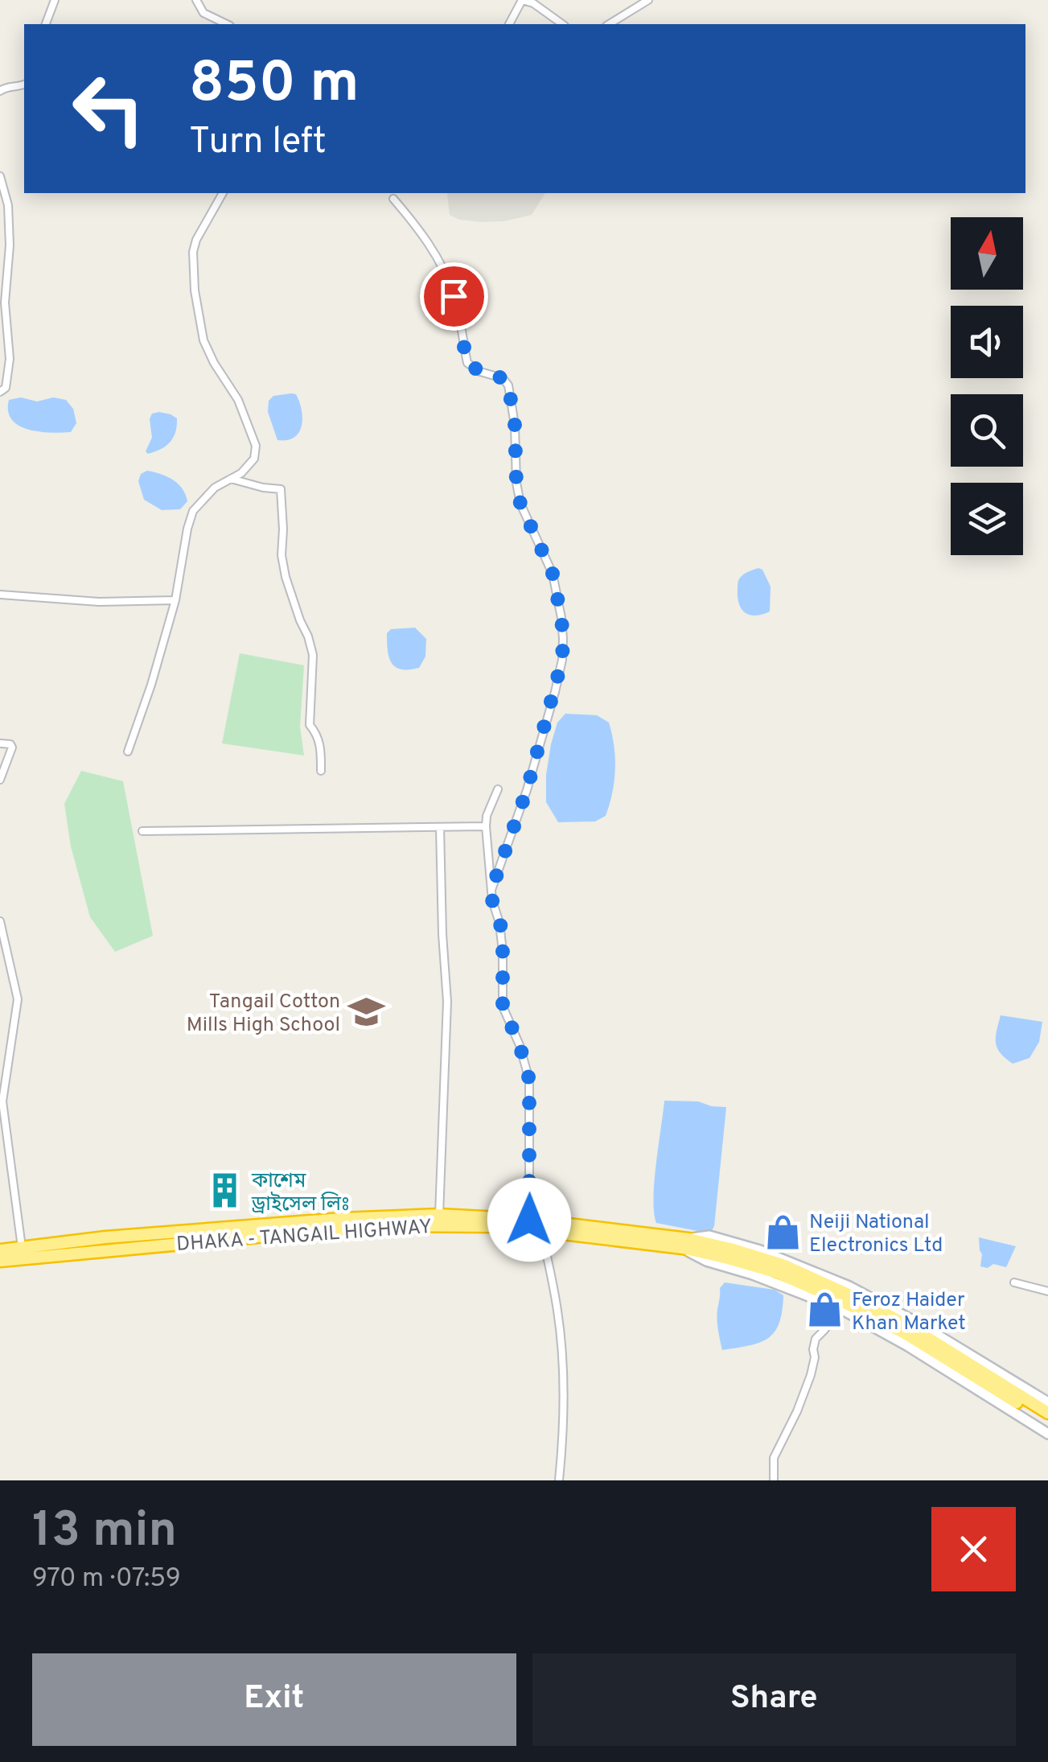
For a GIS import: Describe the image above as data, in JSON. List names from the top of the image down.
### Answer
{
  "streets": {
    "highway": ["DHAKA - TANGAIL HIGHWAY"]
  },
  "places": {
    "school or university": ["Tangail Cotton Mills High School"],
    "building": ["কাশেম ড্রাইসেল লিঃ"],
    "shop": ["Neiji National Electronics Ltd", "Feroz Haider Khan Market"]
  },
  "north": "top",
  "page": {
    "turn": ["850 m", "Turn left"],
    "heading": ["13 min", "970 m · 07:59"],
    "buttons": ["Exit", "Share"]
  }
}
